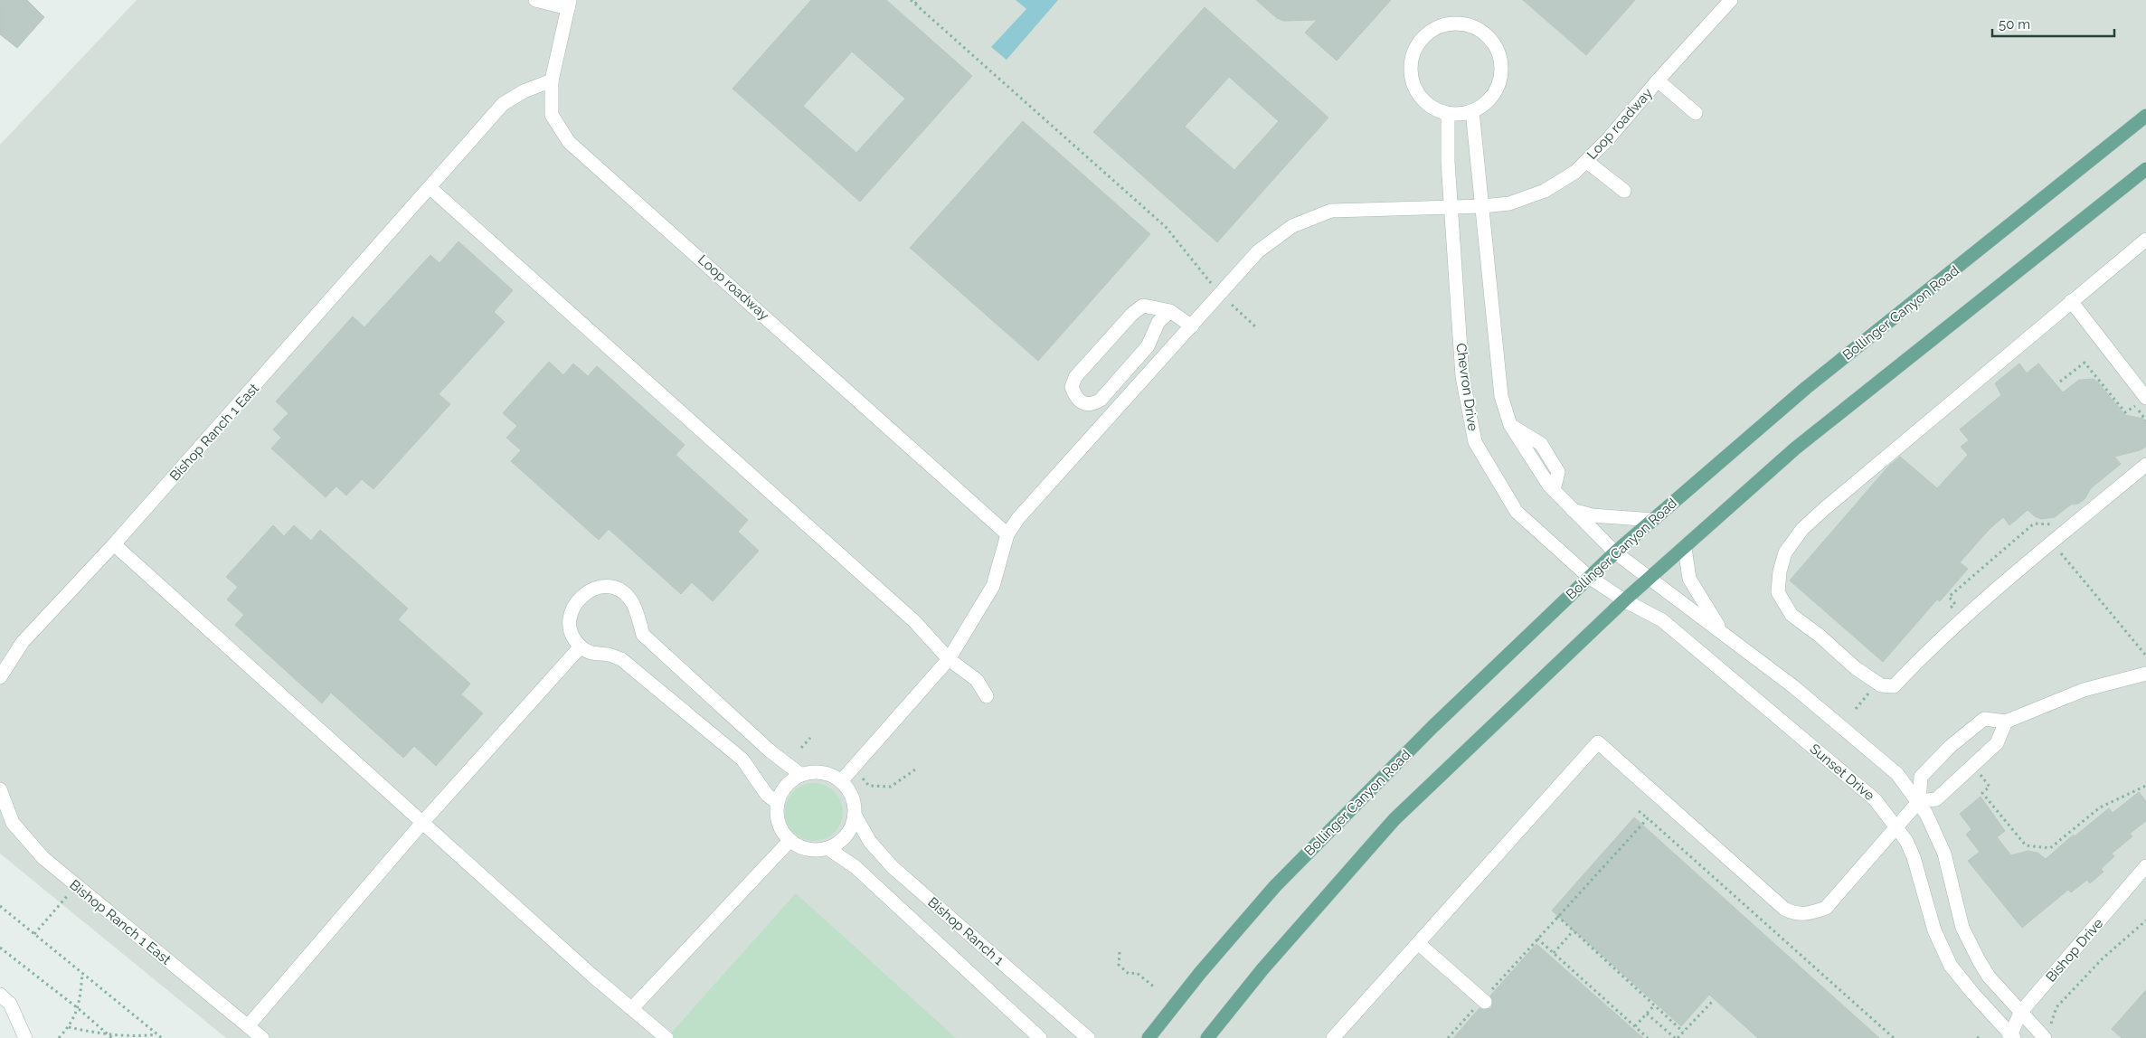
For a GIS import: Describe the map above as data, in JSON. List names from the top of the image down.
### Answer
{
  "streets": {
    "main road": ["Bollinger Canyon Road"],
    "street": [
      "Loop roadway",
      "Chevron Drive",
      "Bishop Ranch 1 East",
      "Sunset Drive",
      "Bishop Ranch 1",
      "Bishop Drive"
    ]
  },
  "crossings": [
    ["Loop roadway", "Chevron Drive"],
    ["Loop roadway", "Bishop Ranch 1 East"],
    ["Loop roadway", "Bishop Ranch 1"],
    ["Bollinger Canyon Road", "Chevron Drive"],
    ["Bollinger Canyon Road", "Sunset Drive"],
    ["Chevron Drive", "Sunset Drive"],
    ["Sunset Drive", "Bishop Drive"]
  ],
  "scale_bar": "50 m"
}
